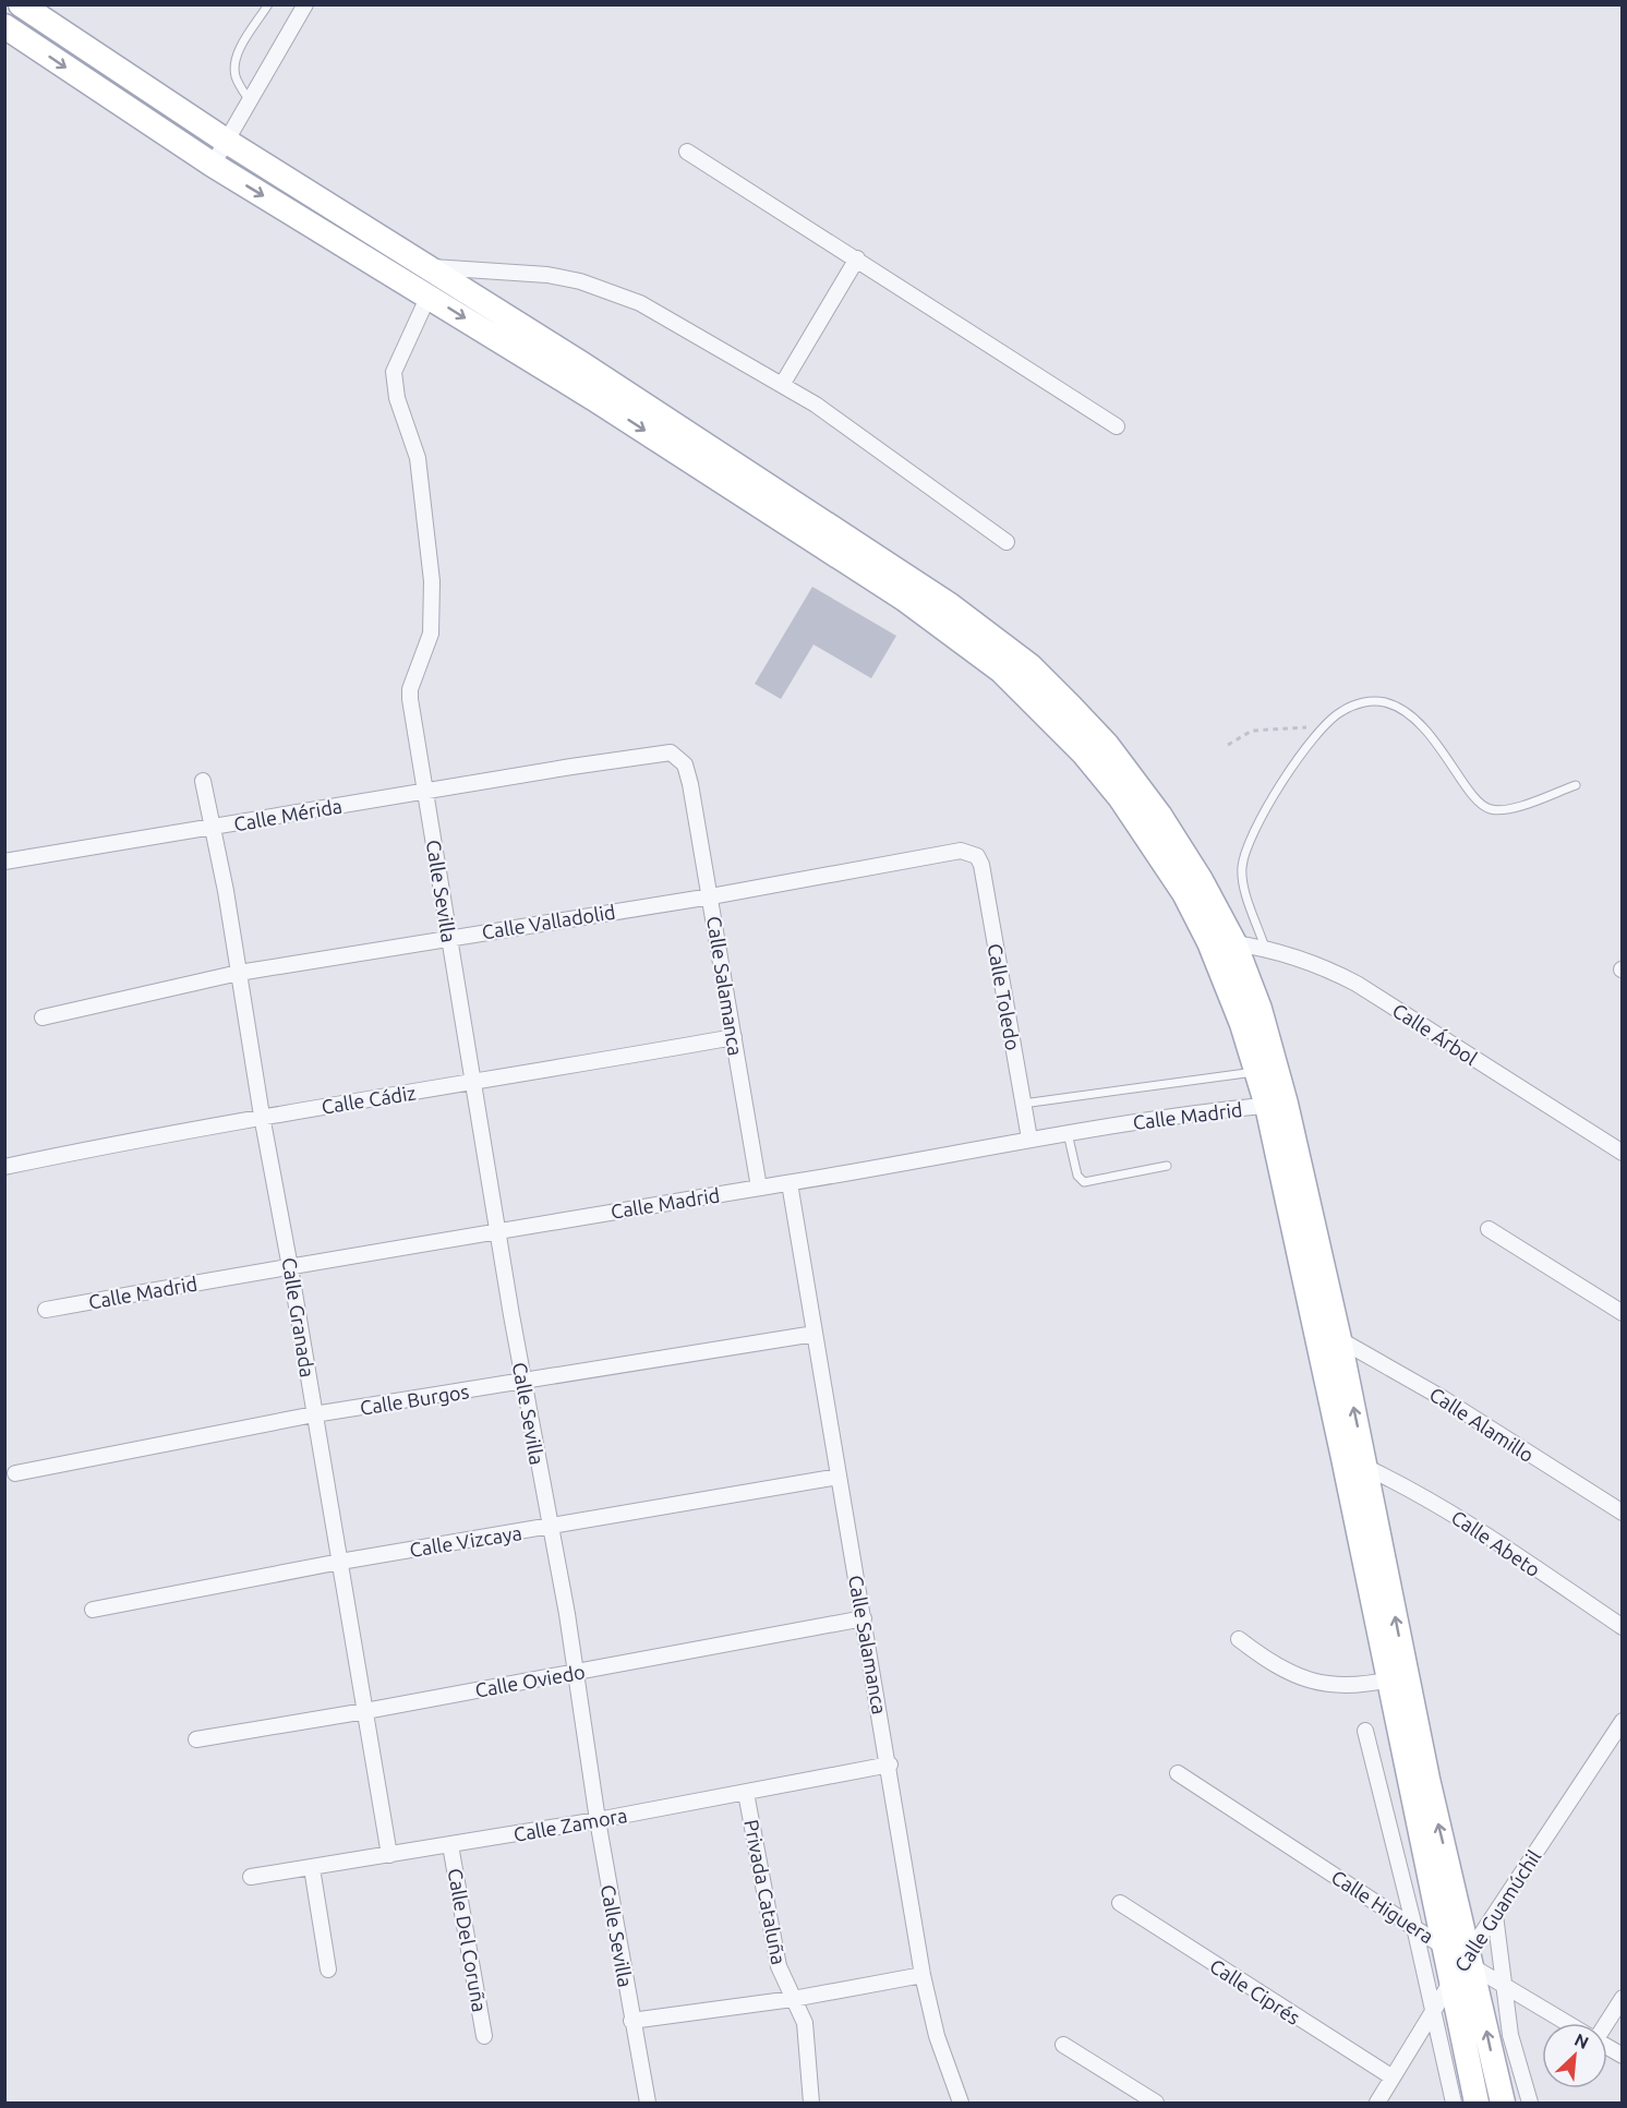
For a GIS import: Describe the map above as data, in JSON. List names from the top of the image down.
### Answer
{
  "streets": {
    "street": [
      "Calle Mérida",
      "Calle Sevilla",
      "Calle Valladolid",
      "Calle Salamanca",
      "Calle Toledo",
      "Calle Árbol",
      "Calle Cádiz",
      "Calle Madrid",
      "Calle Granada",
      "Calle Burgos",
      "Calle Alamillo",
      "Calle Vizcaya",
      "Calle Abeto",
      "Calle Oviedo",
      "Calle Zamora",
      "Privada Cataluña",
      "Calle Higuera",
      "Calle Guamúchil",
      "Calle Del Coruña",
      "Calle Ciprés"
    ]
  },
  "crossings": [
    ["Calle Mérida", "Calle Sevilla"],
    ["Calle Mérida", "Calle Salamanca"],
    ["Calle Mérida", "Calle Granada"],
    ["Calle Sevilla", "Calle Valladolid"],
    ["Calle Sevilla", "Calle Cádiz"],
    ["Calle Sevilla", "Calle Madrid"],
    ["Calle Sevilla", "Calle Burgos"],
    ["Calle Sevilla", "Calle Vizcaya"],
    ["Calle Sevilla", "Calle Oviedo"],
    ["Calle Sevilla", "Calle Zamora"],
    ["Calle Valladolid", "Calle Salamanca"],
    ["Calle Valladolid", "Calle Toledo"],
    ["Calle Valladolid", "Calle Granada"],
    ["Calle Salamanca", "Calle Cádiz"],
    ["Calle Salamanca", "Calle Madrid"],
    ["Calle Salamanca", "Calle Burgos"],
    ["Calle Salamanca", "Calle Vizcaya"],
    ["Calle Salamanca", "Calle Oviedo"],
    ["Calle Salamanca", "Calle Zamora"],
    ["Calle Toledo", "Calle Madrid"],
    ["Calle Cádiz", "Calle Granada"],
    ["Calle Madrid", "Calle Granada"],
    ["Calle Granada", "Calle Burgos"],
    ["Calle Granada", "Calle Vizcaya"],
    ["Calle Granada", "Calle Oviedo"],
    ["Calle Granada", "Calle Zamora"],
    ["Calle Zamora", "Privada Cataluña"],
    ["Calle Zamora", "Calle Del Coruña"],
    ["Calle Higuera", "Calle Guamúchil"],
    ["Calle Guamúchil", "Calle Ciprés"]
  ],
  "north": "top right"
}
